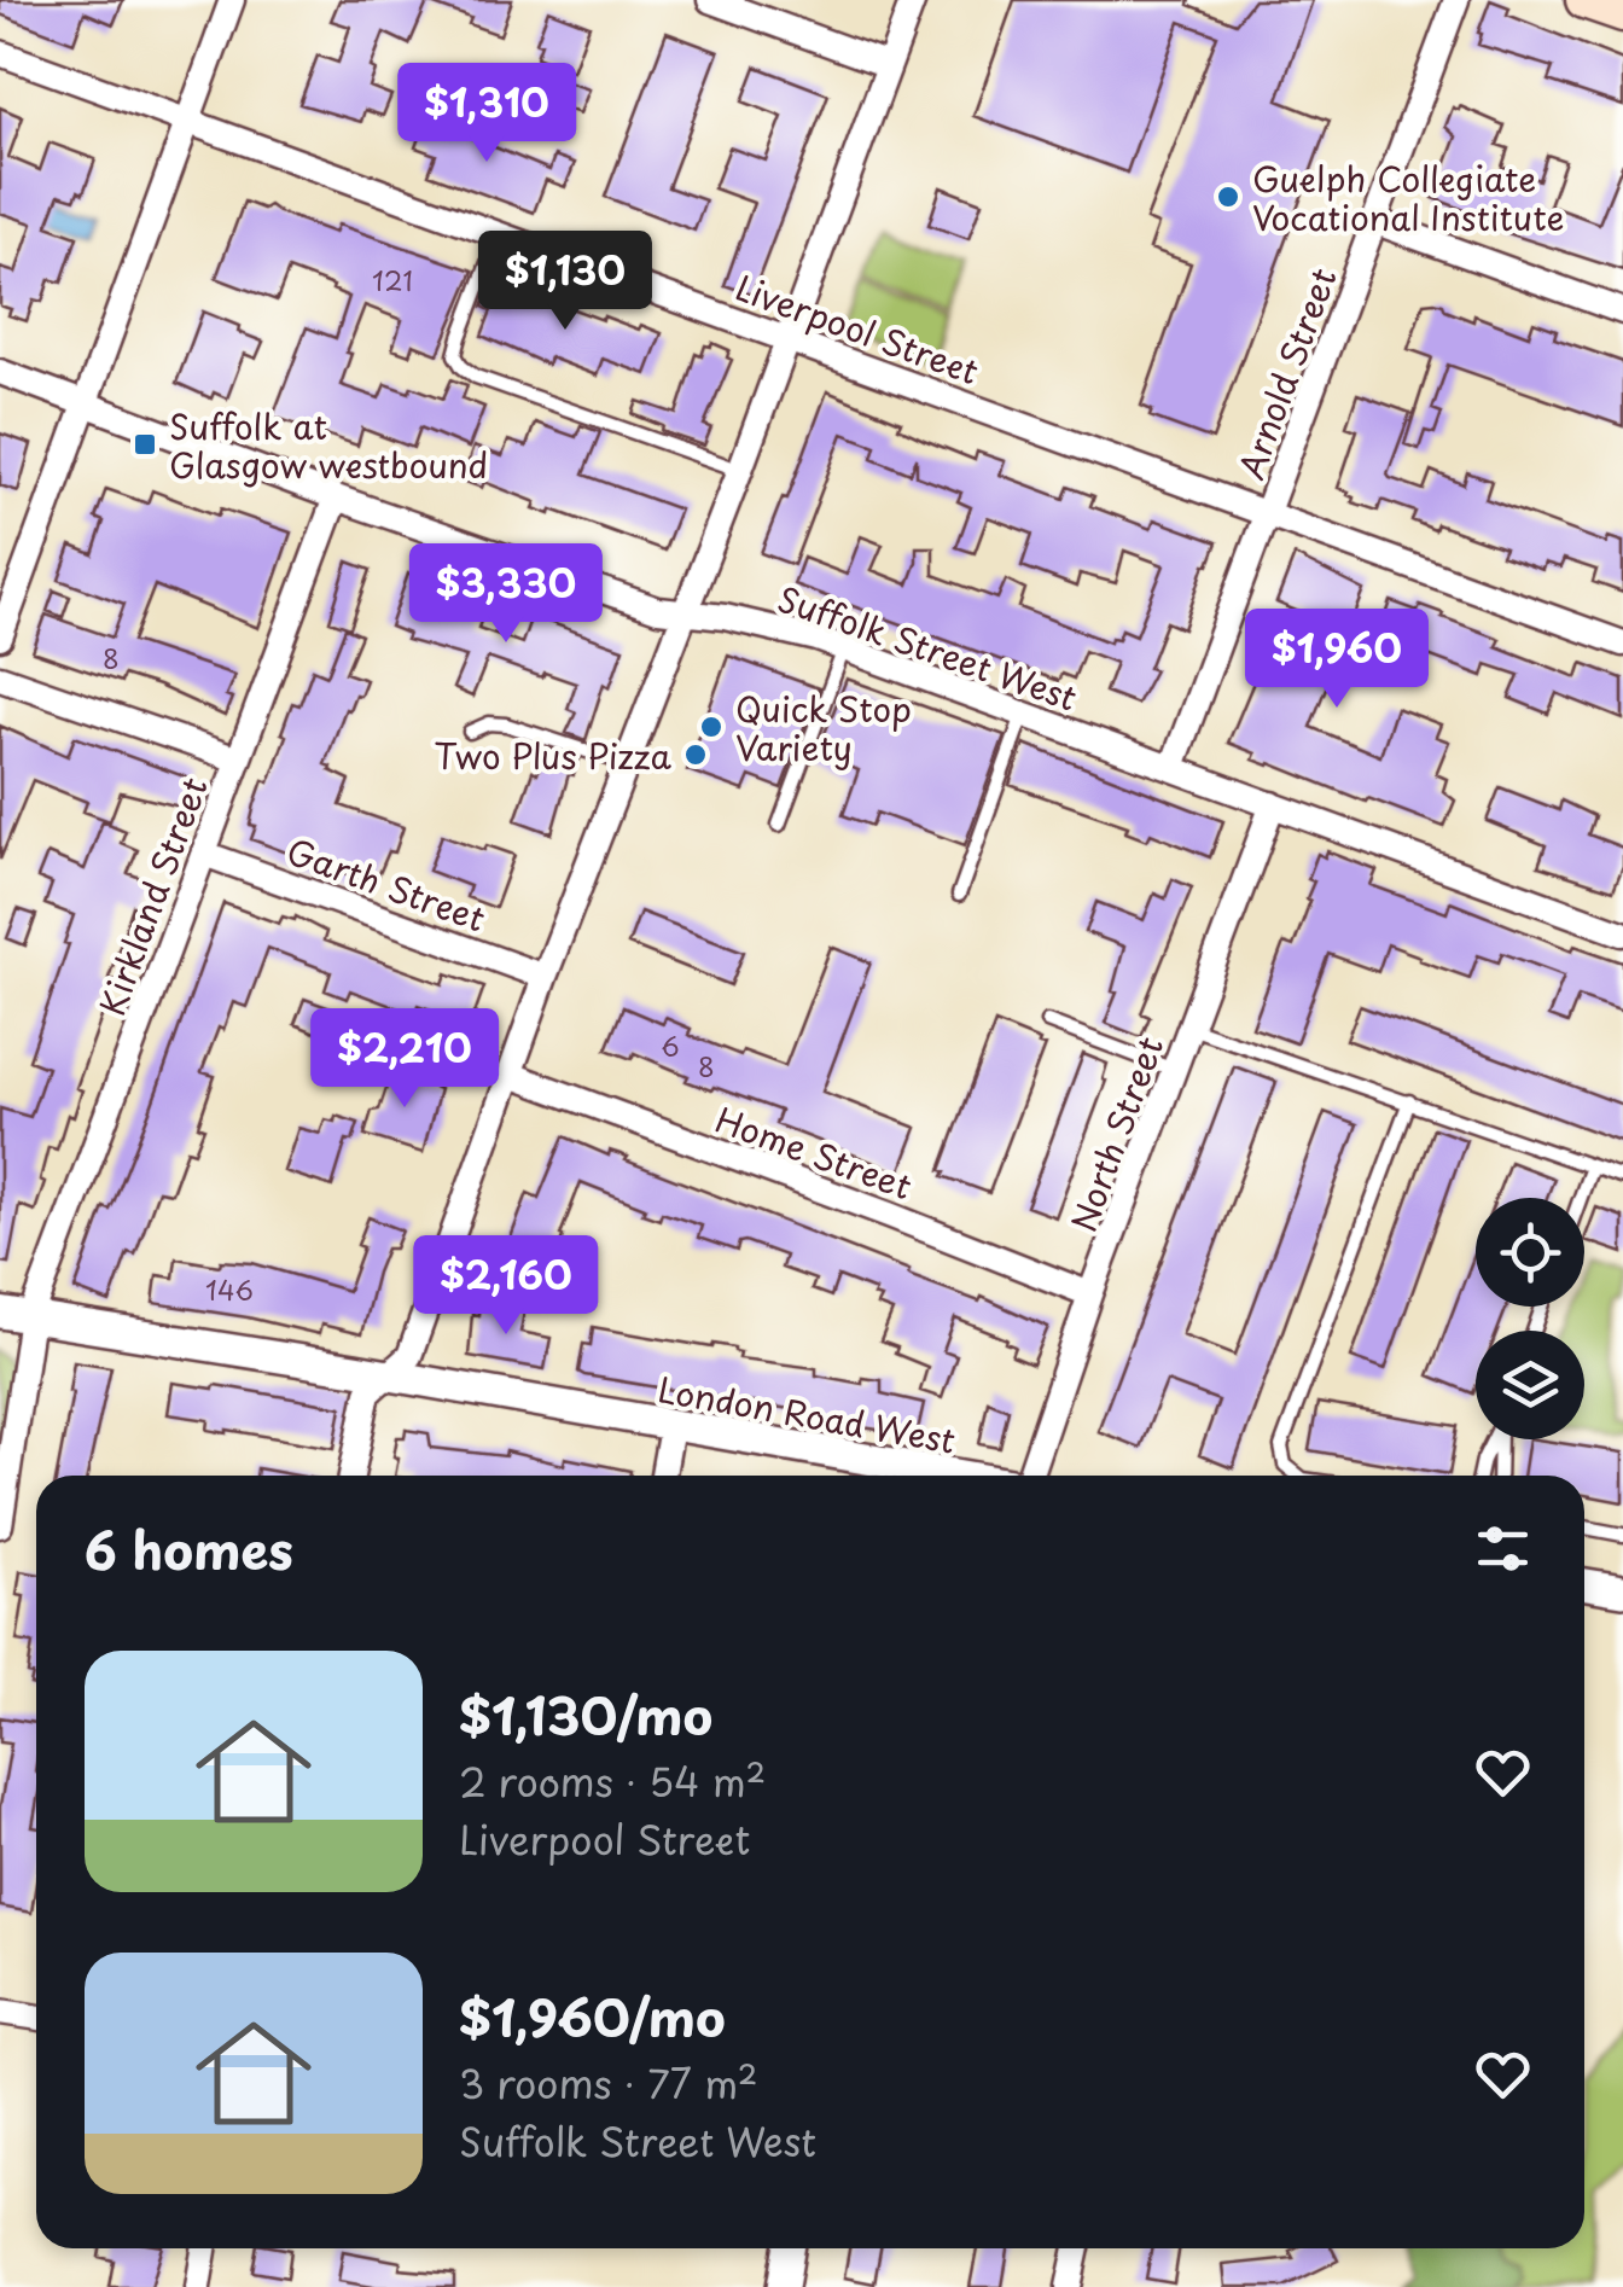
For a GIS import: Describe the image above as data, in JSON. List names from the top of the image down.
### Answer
{
  "streets": {
    "street": [
      "Liverpool Street",
      "Arnold Street",
      "Suffolk Street West",
      "Garth Street",
      "Kirkland Street",
      "North Street",
      "Home Street",
      "London Road West"
    ]
  },
  "crossings": [
    ["Liverpool Street", "Arnold Street"],
    ["Arnold Street", "Suffolk Street West"],
    ["Suffolk Street West", "Kirkland Street"],
    ["Suffolk Street West", "North Street"],
    ["Garth Street", "Kirkland Street"],
    ["Kirkland Street", "London Road West"],
    ["North Street", "Home Street"]
  ],
  "places": {
    "other": ["Guelph Collegiate Vocational Institute", "Quick Stop Variety", "Two Plus Pizza"],
    "transit": ["Suffolk at Glasgow westbound"]
  },
  "house_numbers": [
    "121",
    "8",
    "6",
    "8",
    "146"
  ],
  "page": {
    "price": [
      "$1,310",
      "$1,130",
      "$3,330",
      "$1,960",
      "$2,210",
      "$2,160"
    ],
    "heading": "6 homes",
    "list": [
      {
        "name": "$1,130/mo",
        "note": "2 rooms · 54 m² · Liverpool Street"
      },
      {
        "name": "$1,960/mo",
        "note": "3 rooms · 77 m² · Suffolk Street West"
      }
    ]
  }
}
